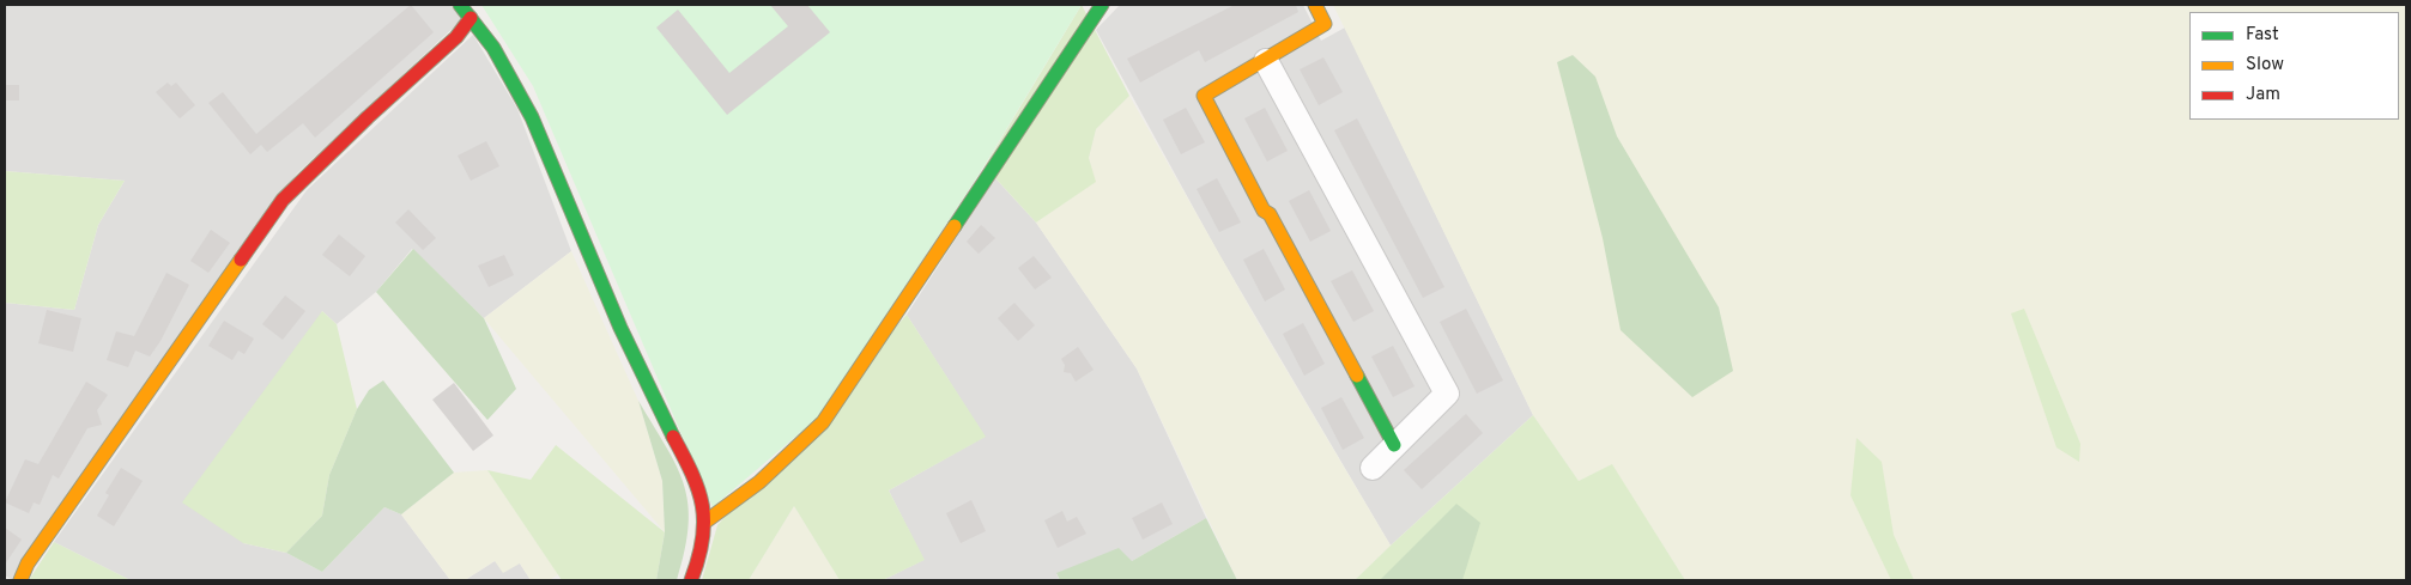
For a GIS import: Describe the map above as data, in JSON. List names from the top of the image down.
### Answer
{
  "legend": ["Fast", "Slow", "Jam"]
}
